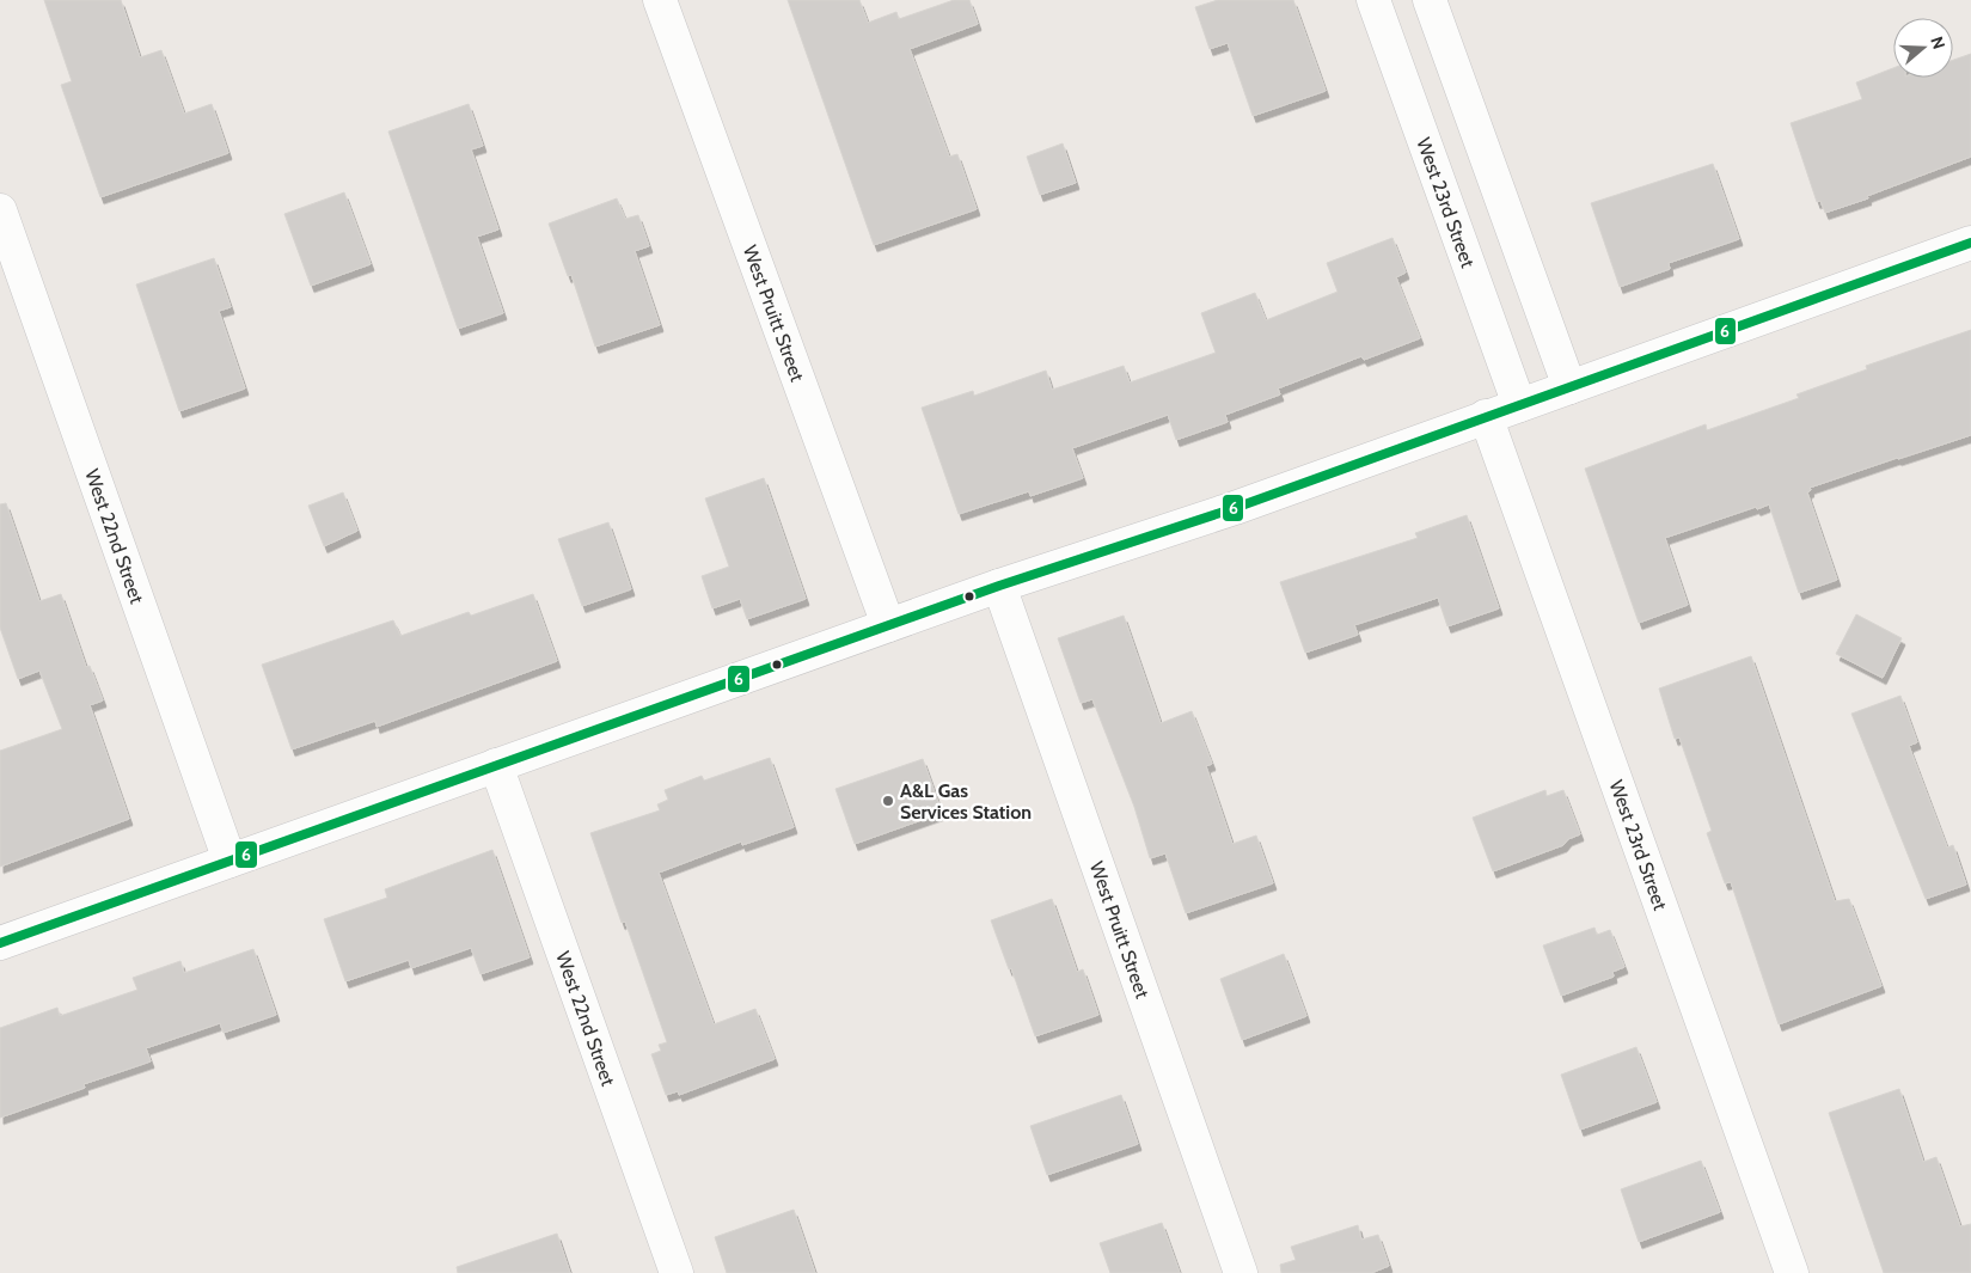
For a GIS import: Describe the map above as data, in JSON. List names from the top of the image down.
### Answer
{
  "streets": {
    "street": ["West 23rd Street", "West Pruitt Street", "West 22nd Street"]
  },
  "places": ["A&L Gas Services Station"],
  "lines": ["transit line 6"],
  "north": "right"
}
